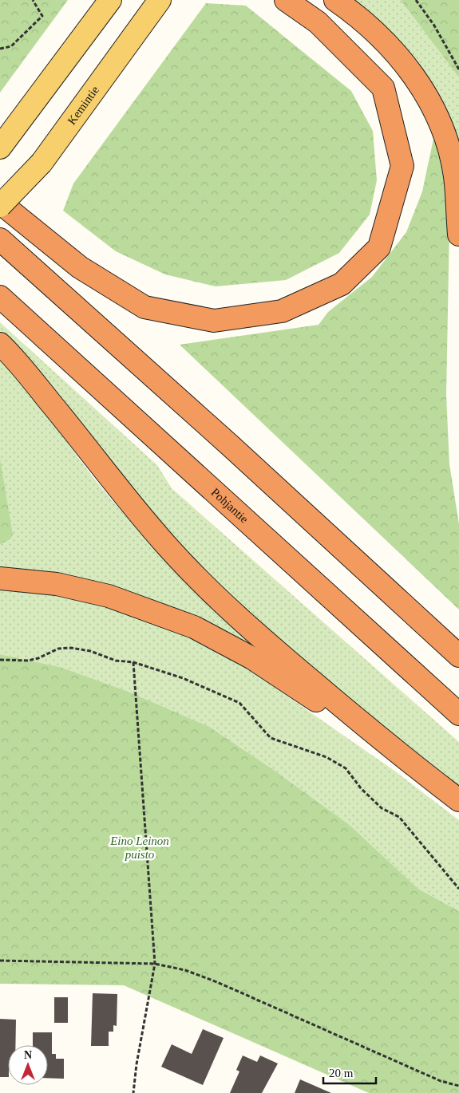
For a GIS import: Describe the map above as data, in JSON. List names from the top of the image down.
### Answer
{
  "streets": {
    "highway": ["Pohjantie"],
    "main road": ["Kemintie"]
  },
  "parks": ["Eino Leinon puisto"],
  "scale_bar": "20 m",
  "north": "top"
}
